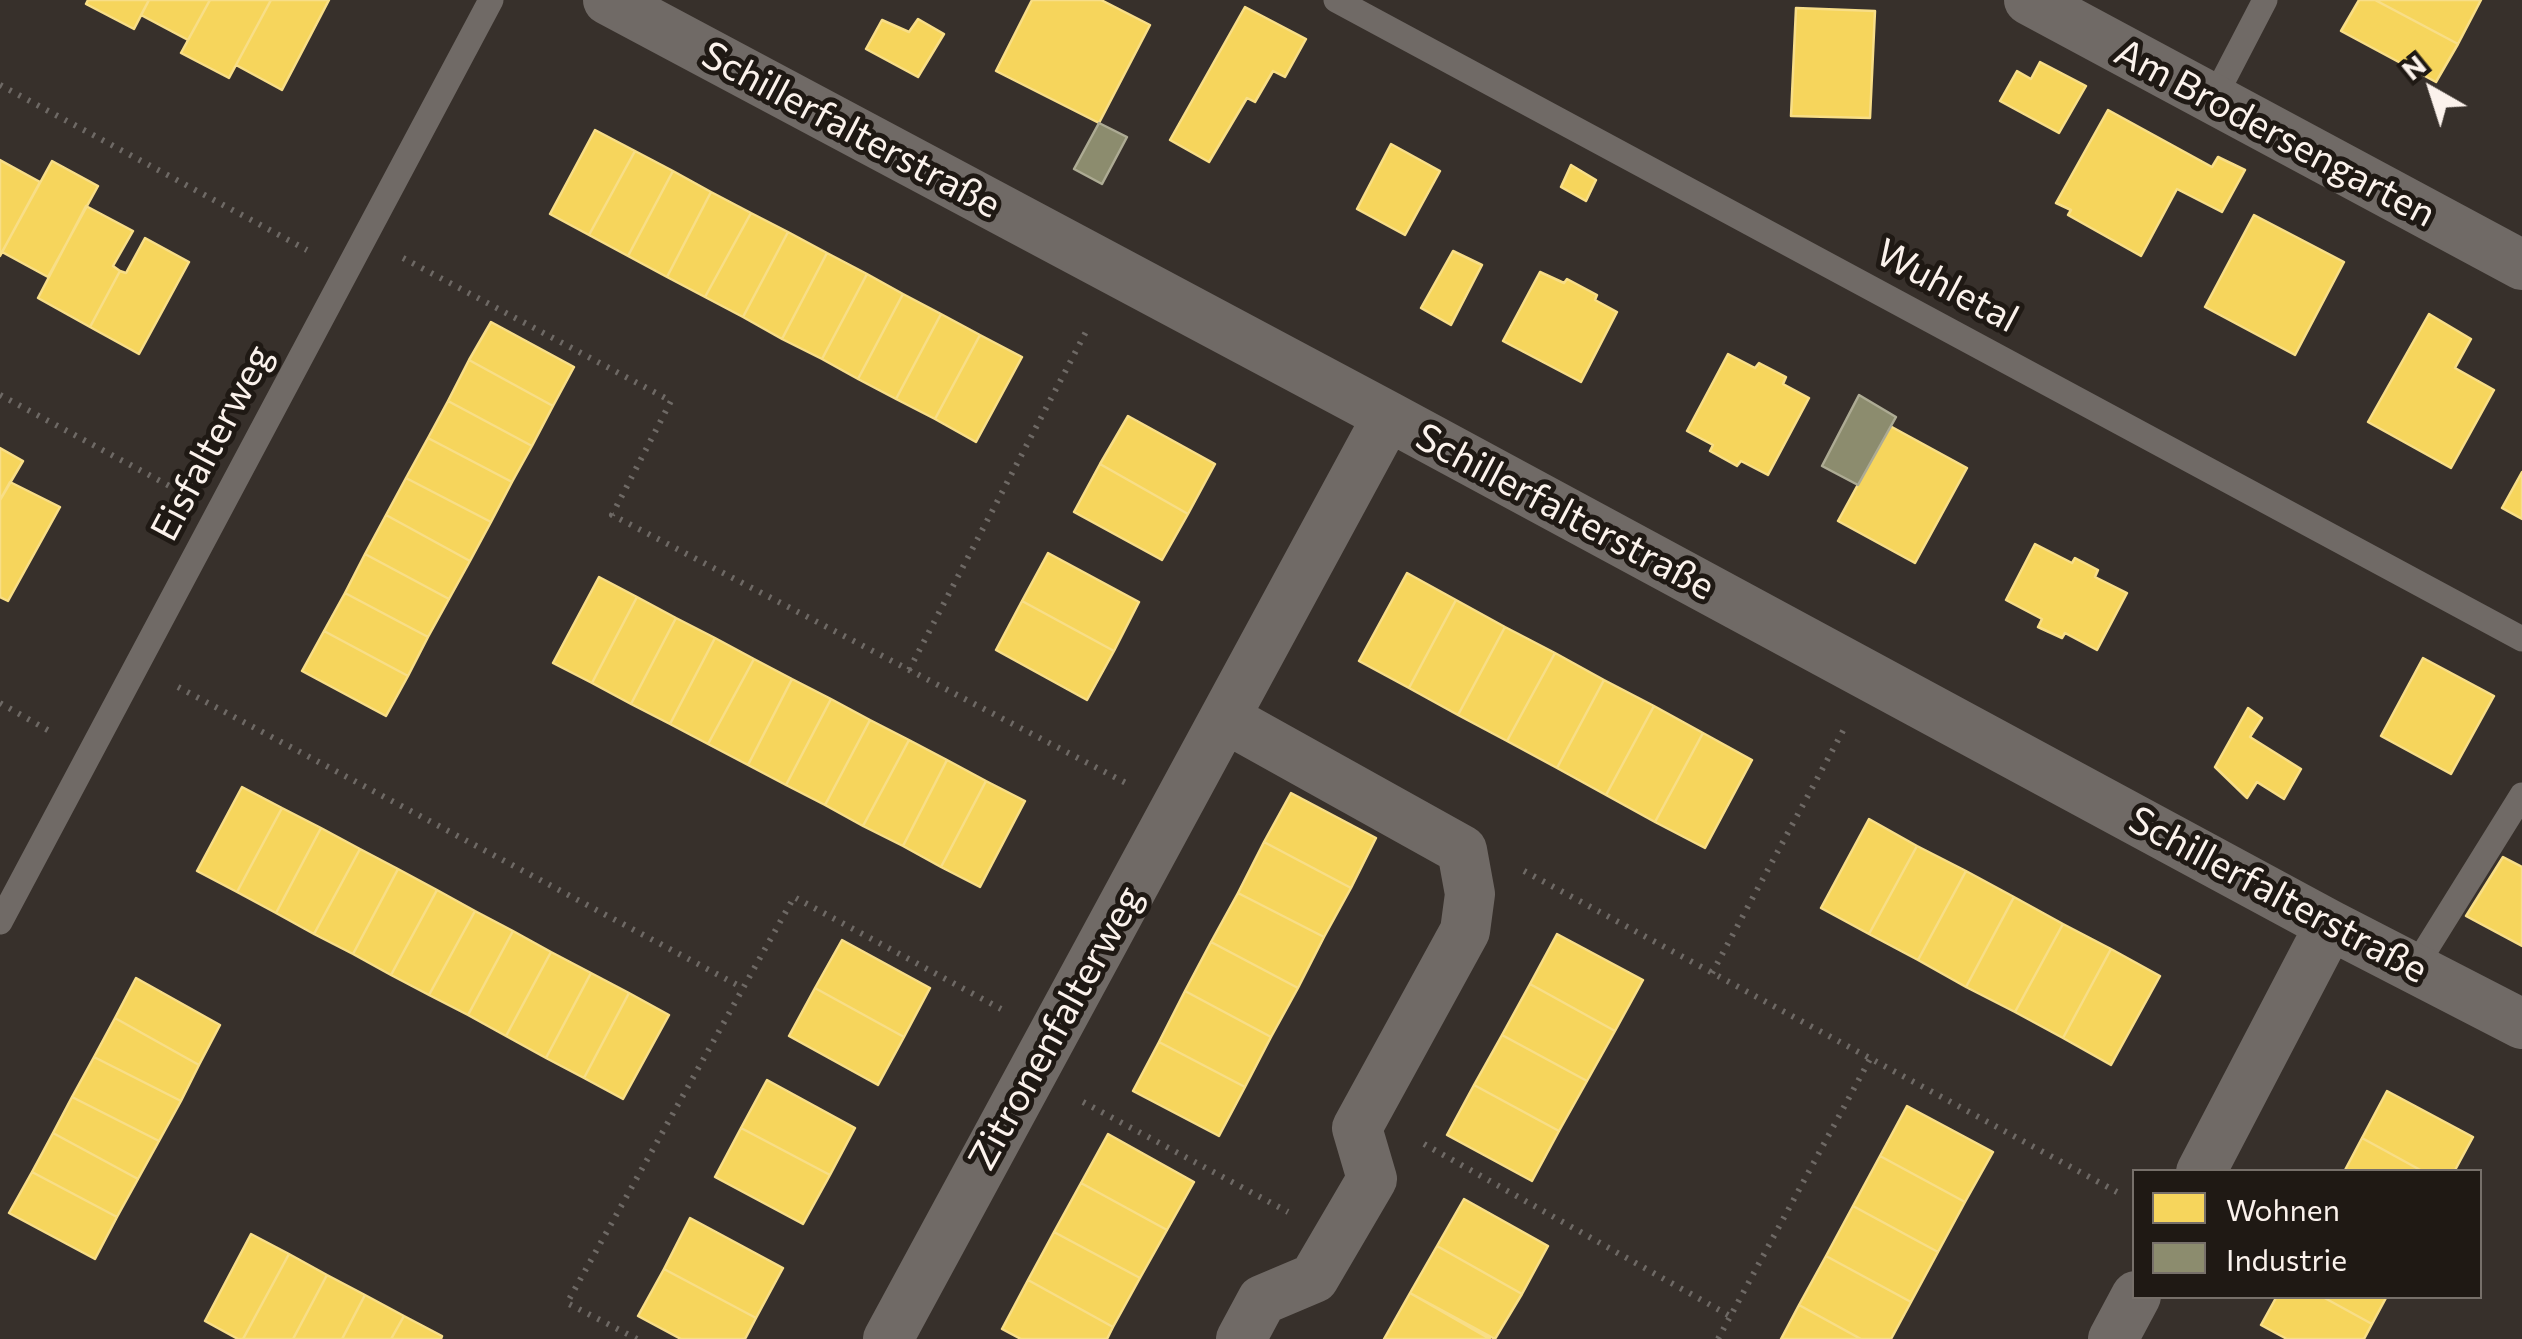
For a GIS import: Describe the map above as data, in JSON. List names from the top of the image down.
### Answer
{
  "streets": {
    "street": ["Schillerfalterstraße", "Am Brodersengarten", "Zitronenfalterweg"],
    "lane": ["Wuhletal", "Eisfalterweg"]
  },
  "crossings": [
    ["Schillerfalterstraße", "Zitronenfalterweg"]
  ],
  "legend": ["Wohnen", "Industrie"],
  "north": "top left"
}
